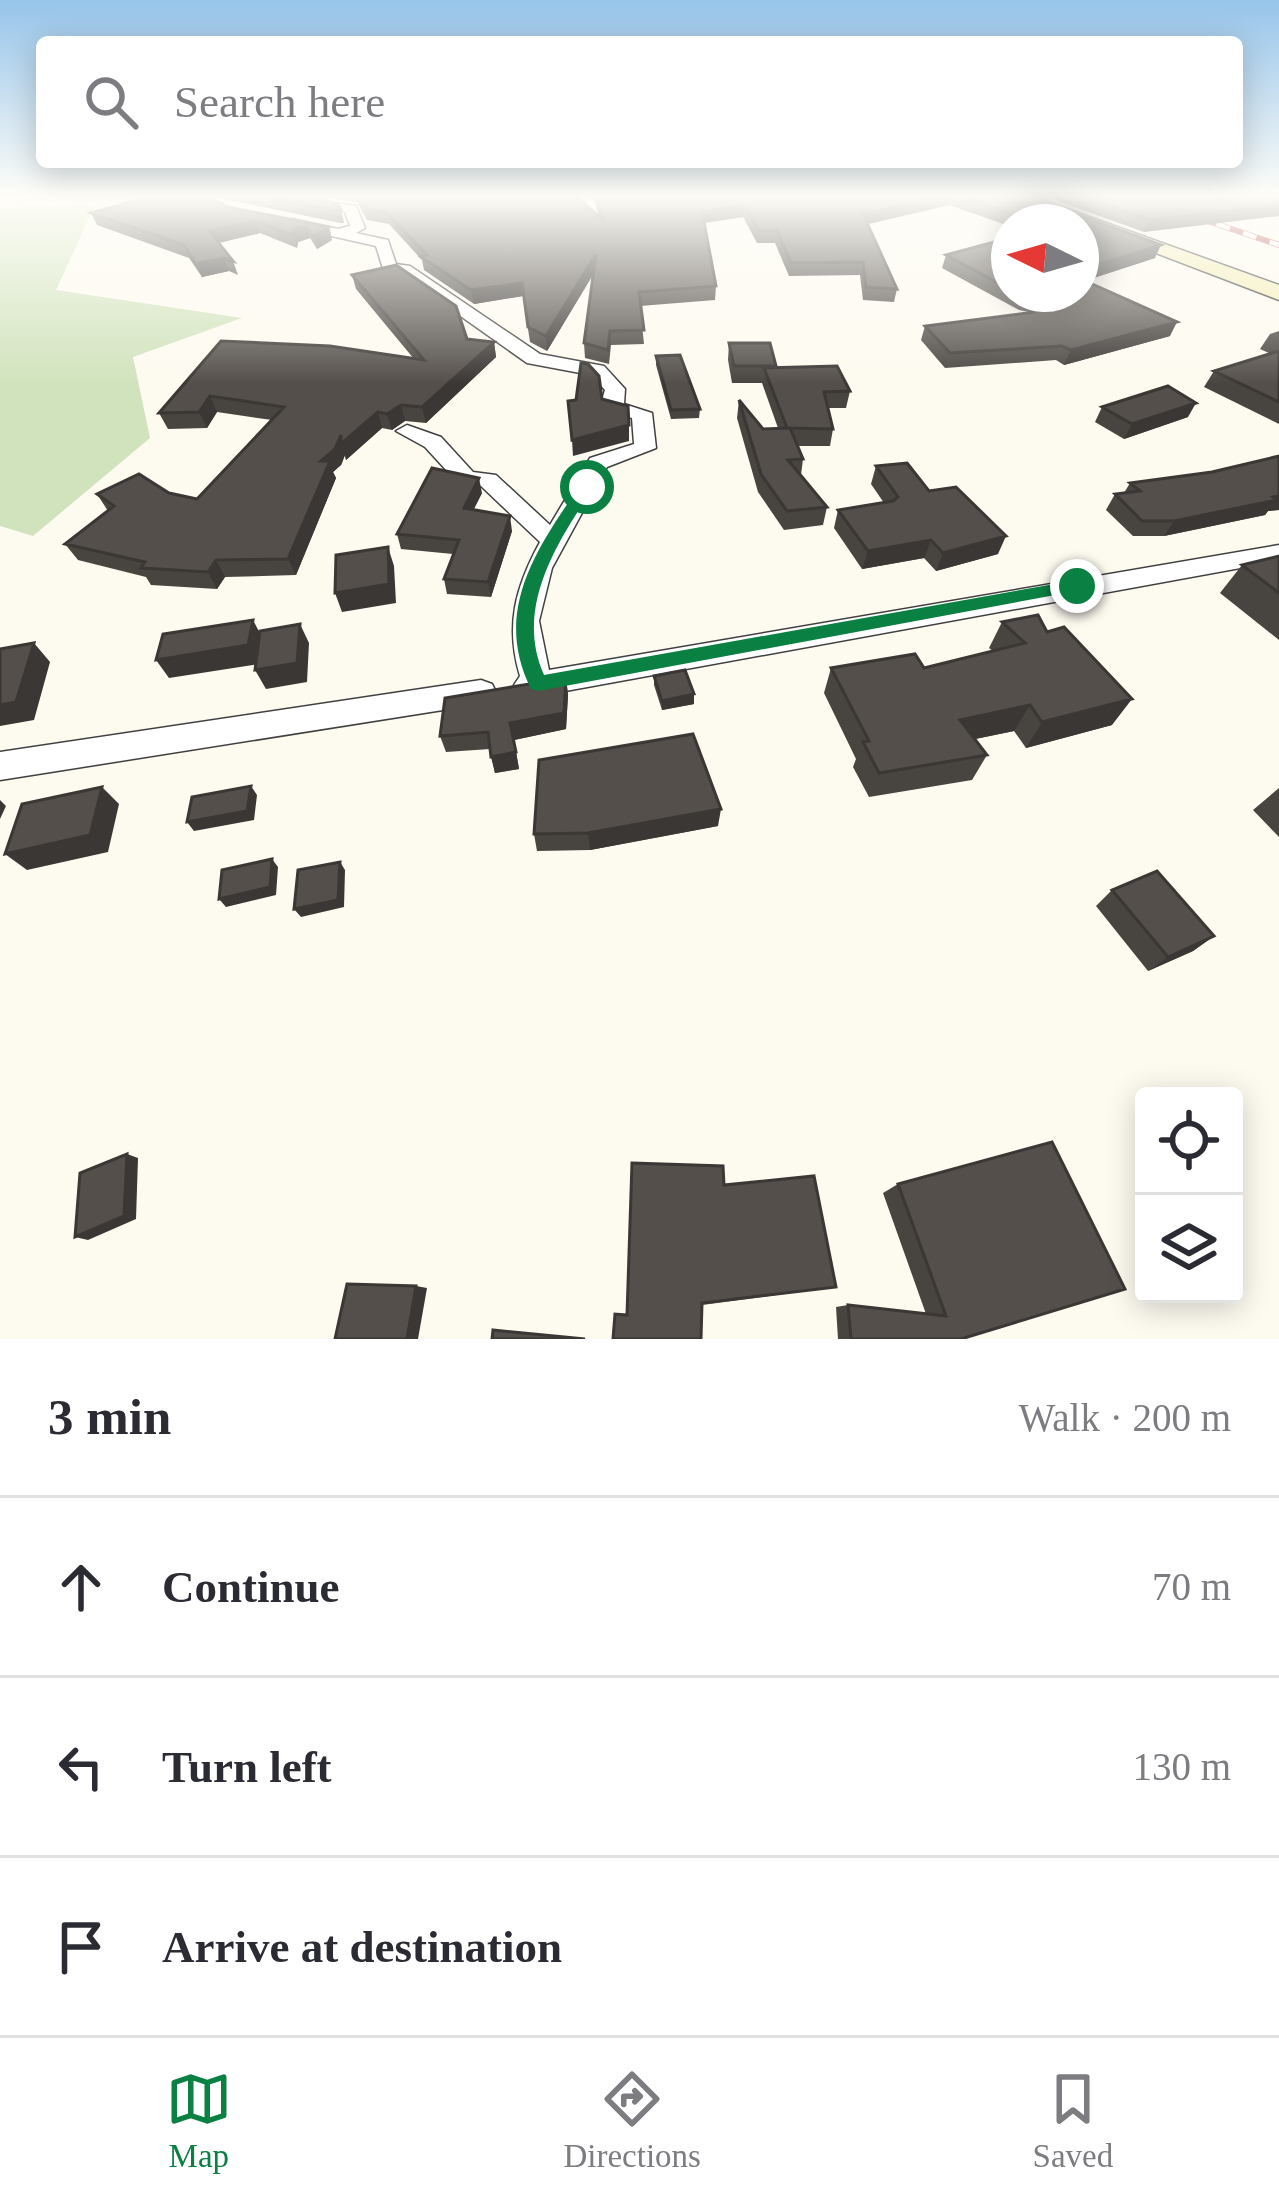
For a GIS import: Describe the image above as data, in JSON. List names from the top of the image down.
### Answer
{
  "north": "left",
  "page": {
    "search": "Search here",
    "heading": ["3 min", "Walk · 200 m"],
    "list": [
      ["Continue", "70 m"],
      ["Turn left", "130 m"],
      "Arrive at destination"
    ],
    "nav": ["Map", "Directions", "Saved"]
  }
}
